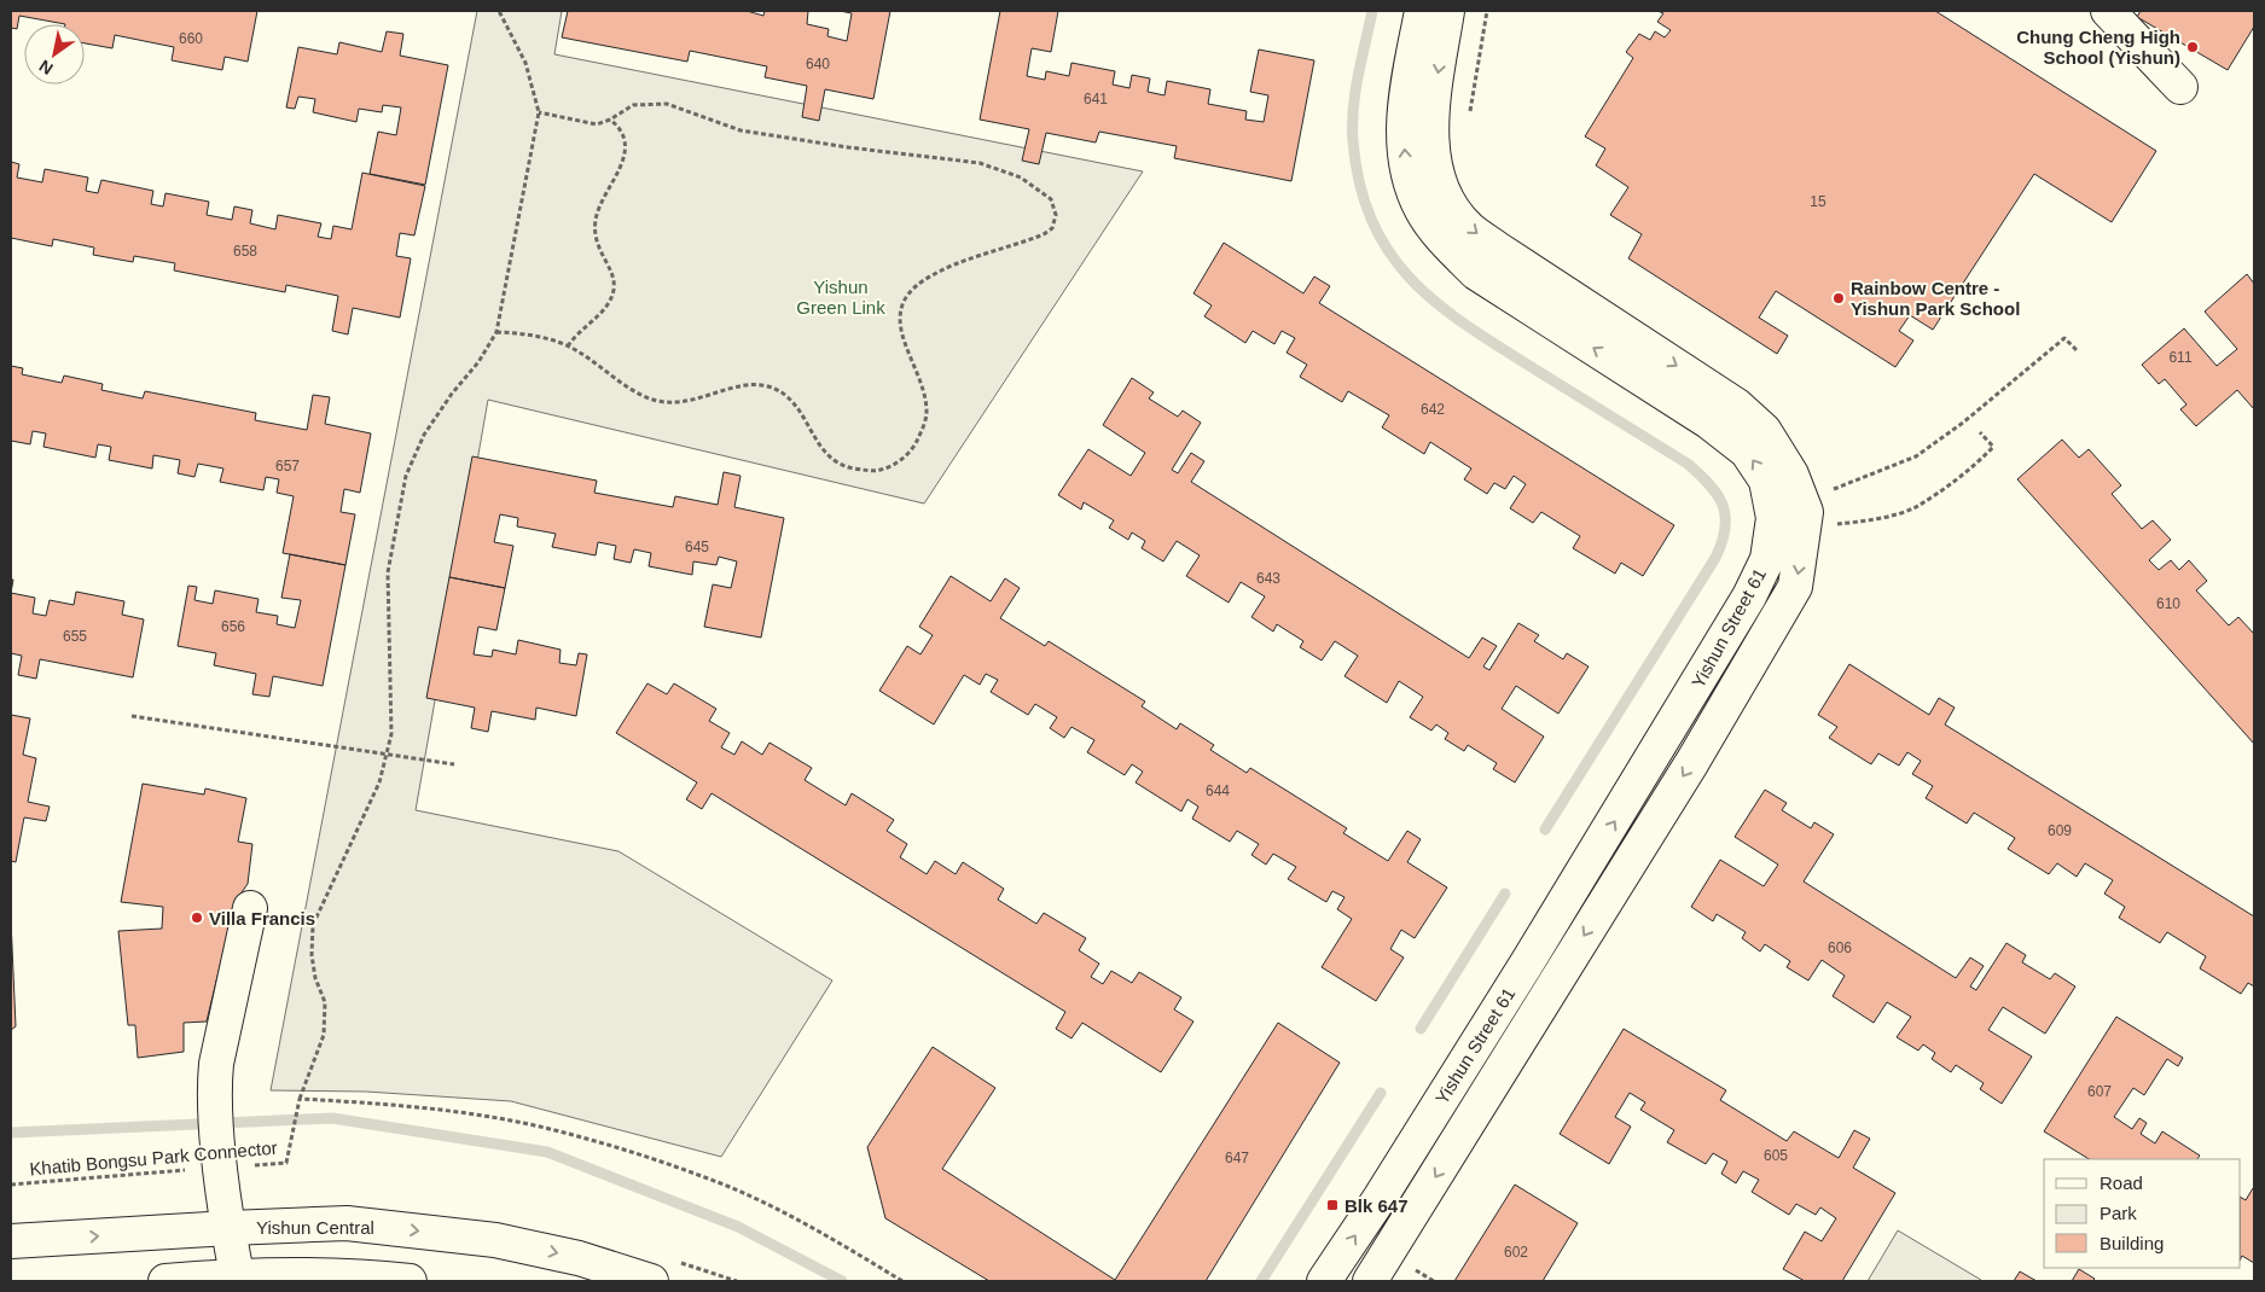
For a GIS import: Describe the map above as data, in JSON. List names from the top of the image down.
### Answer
{
  "streets": {
    "street": ["Yishun Street 61", "Yishun Central"],
    "path": ["Khatib Bongsu Park Connector"]
  },
  "parks": ["Yishun Green Link"],
  "places": {
    "other": ["Chung Cheng High School (Yishun)", "Rainbow Centre - Yishun Park School", "Villa Francis"],
    "transit": ["Blk 647"]
  },
  "house_numbers": [
    "660",
    "640",
    "641",
    "15",
    "658",
    "611",
    "642",
    "657",
    "645",
    "643",
    "610",
    "656",
    "655",
    "644",
    "609",
    "606",
    "607",
    "605",
    "647",
    "602"
  ],
  "legend": ["Road", "Park", "Building"],
  "north": "bottom left"
}
